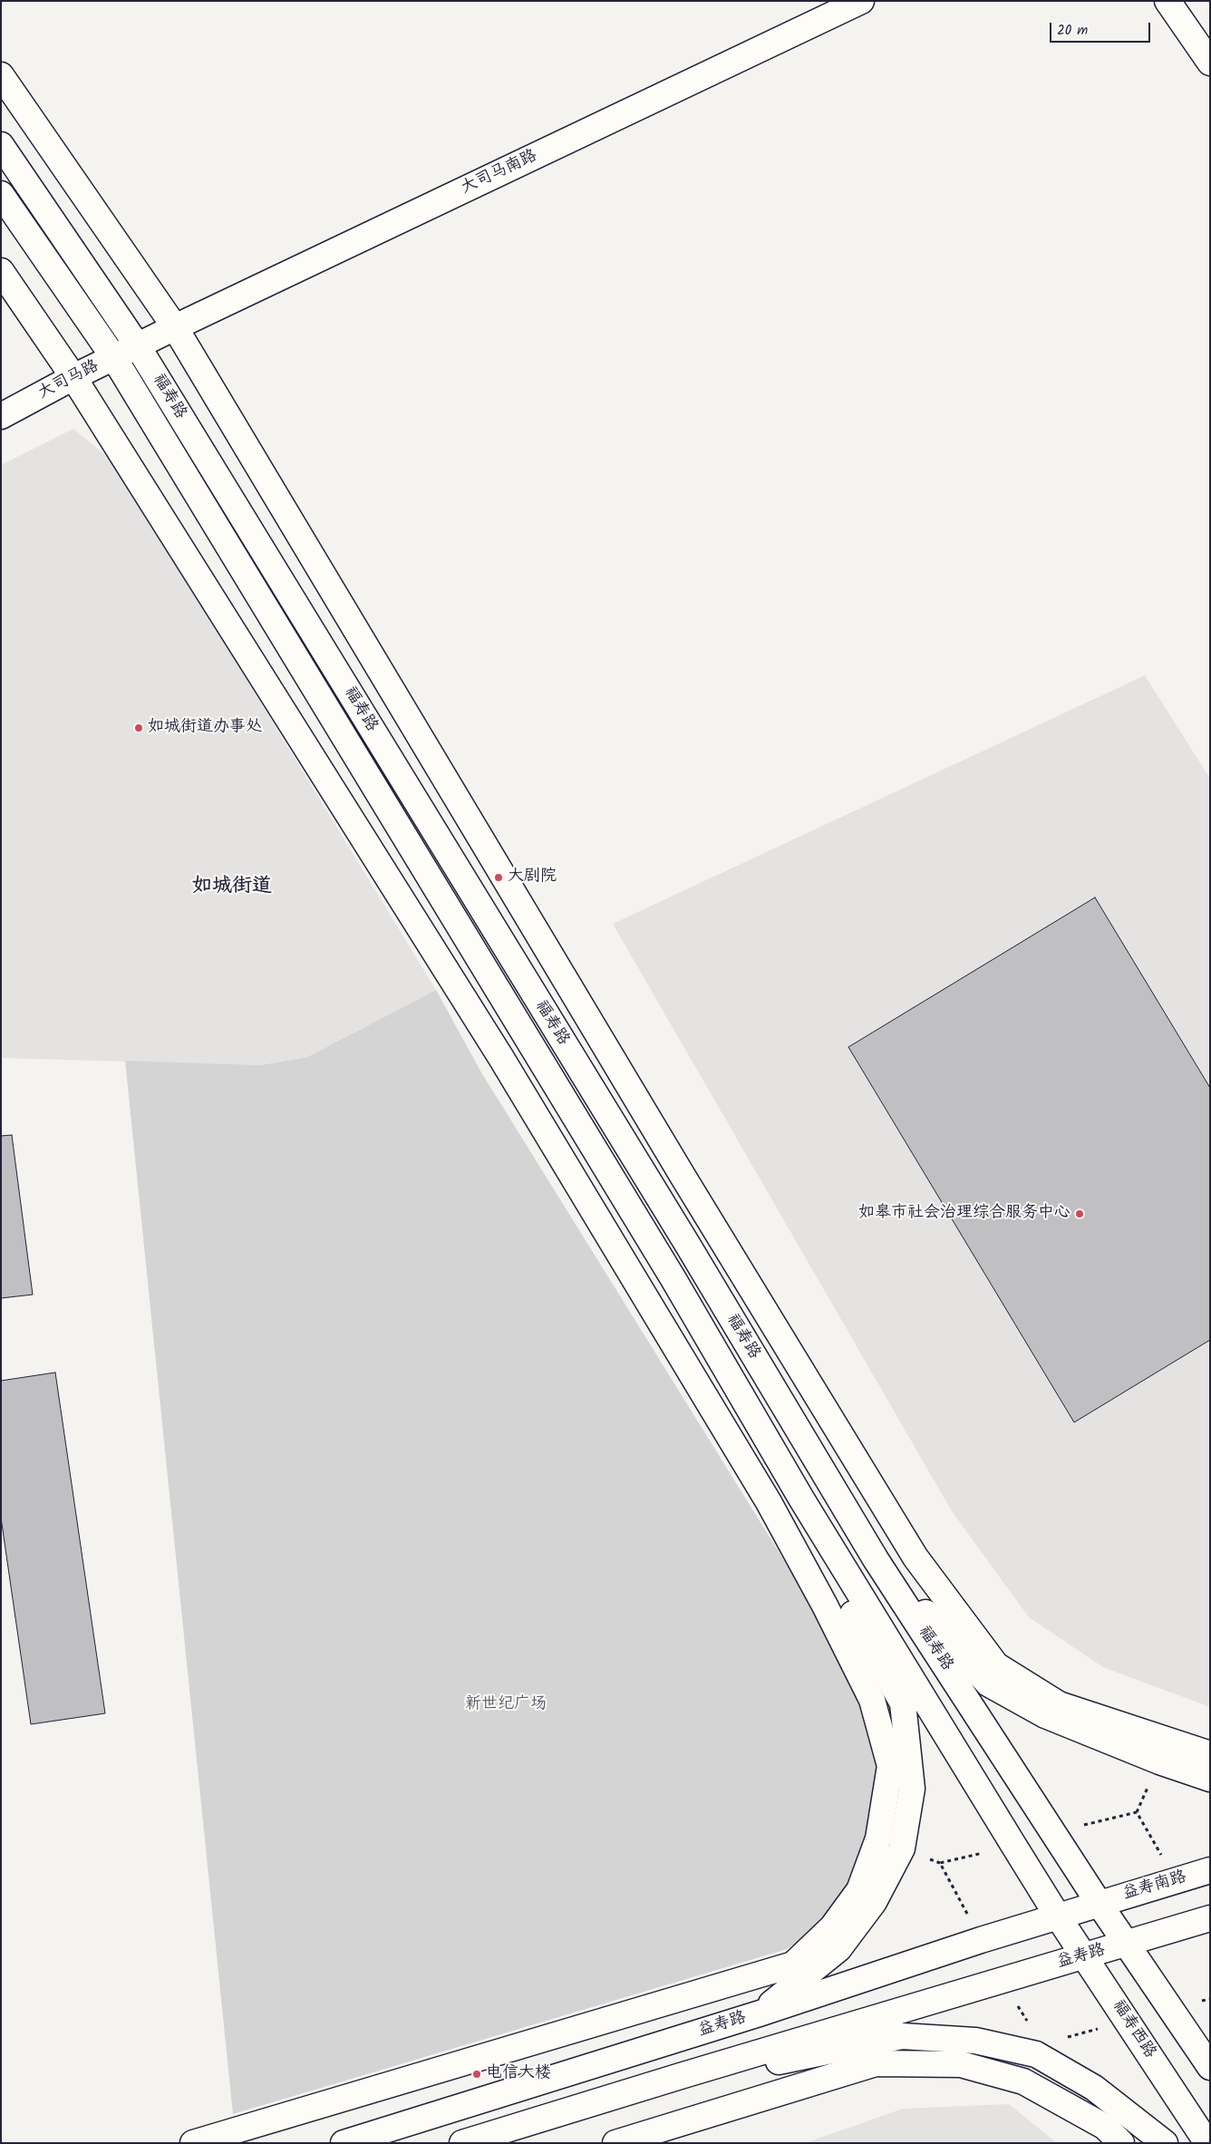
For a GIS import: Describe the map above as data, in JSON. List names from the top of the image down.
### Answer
{
  "streets": {
    "main road": [
      "大司马南路",
      "大司马路",
      "福寿路",
      "益寿南路",
      "益寿路",
      "福寿西路"
    ]
  },
  "crossings": [
    ["大司马南路", "大司马路"],
    ["大司马南路", "福寿路"],
    ["大司马路", "福寿路"],
    ["福寿路", "益寿南路"],
    ["福寿路", "益寿路"],
    ["福寿路", "福寿西路"],
    ["益寿南路", "益寿路"],
    ["益寿路", "福寿西路"]
  ],
  "districts": ["如城街道"],
  "parks": ["新世纪广场"],
  "places": [
    "如城街道办事处",
    "大剧院",
    "如皋市社会治理综合服务中心",
    "电信大楼"
  ],
  "scale_bar": "20 m"
}
